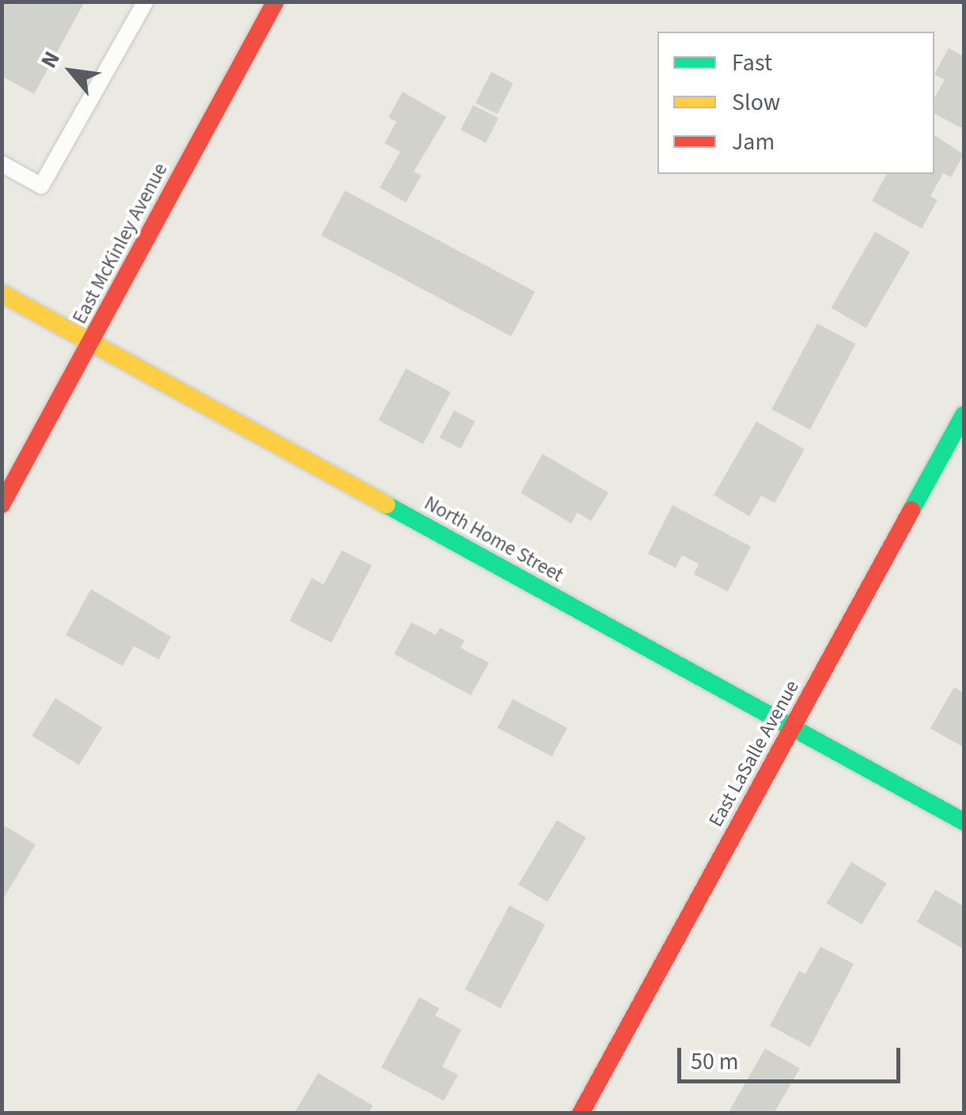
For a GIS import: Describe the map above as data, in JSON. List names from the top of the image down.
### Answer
{
  "streets": {
    "street": ["East McKinley Avenue", "North Home Street", "East LaSalle Avenue"]
  },
  "crossings": [
    ["East McKinley Avenue", "North Home Street"],
    ["North Home Street", "East LaSalle Avenue"]
  ],
  "legend": ["Fast", "Slow", "Jam"],
  "scale_bar": "50 m",
  "north": "top left"
}
